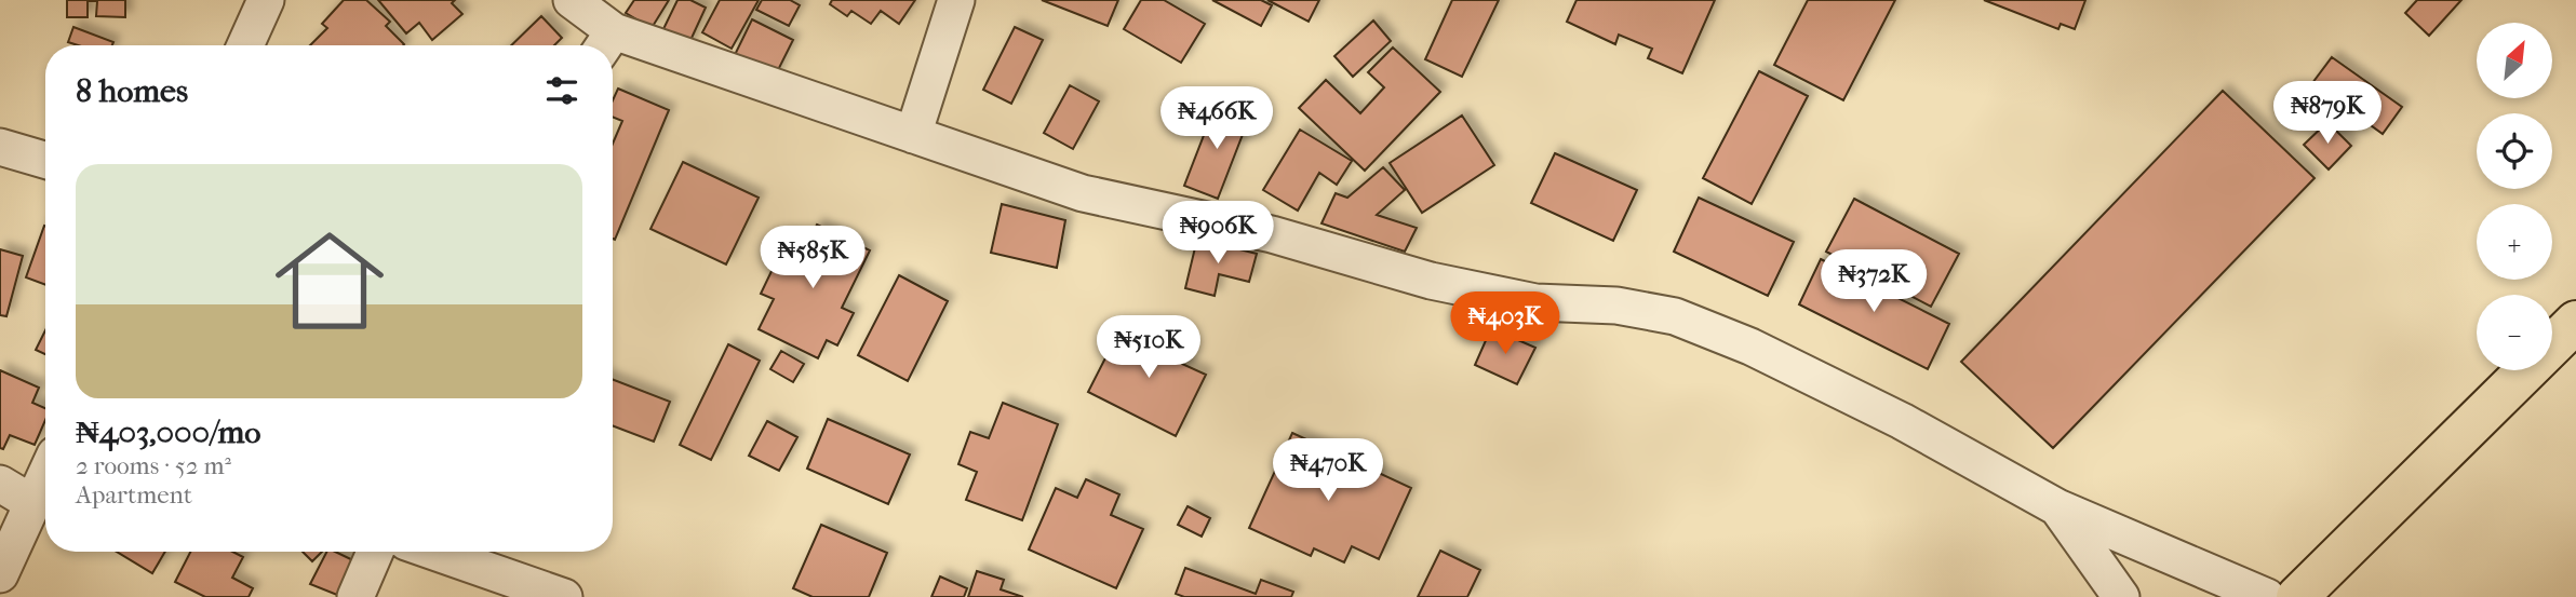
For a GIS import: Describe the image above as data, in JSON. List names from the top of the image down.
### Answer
{
  "north": "top right",
  "page": {
    "map_buttons": ["+", "−"],
    "heading": "8 homes",
    "price": [
      "₦879K",
      "₦466K",
      "₦906K",
      "₦585K",
      "₦372K",
      "₦403K",
      "₦510K",
      "₦470K"
    ],
    "list": [
      {
        "name": "₦403,000/mo",
        "note": "2 rooms · 52 m² · Apartment"
      }
    ]
  }
}
